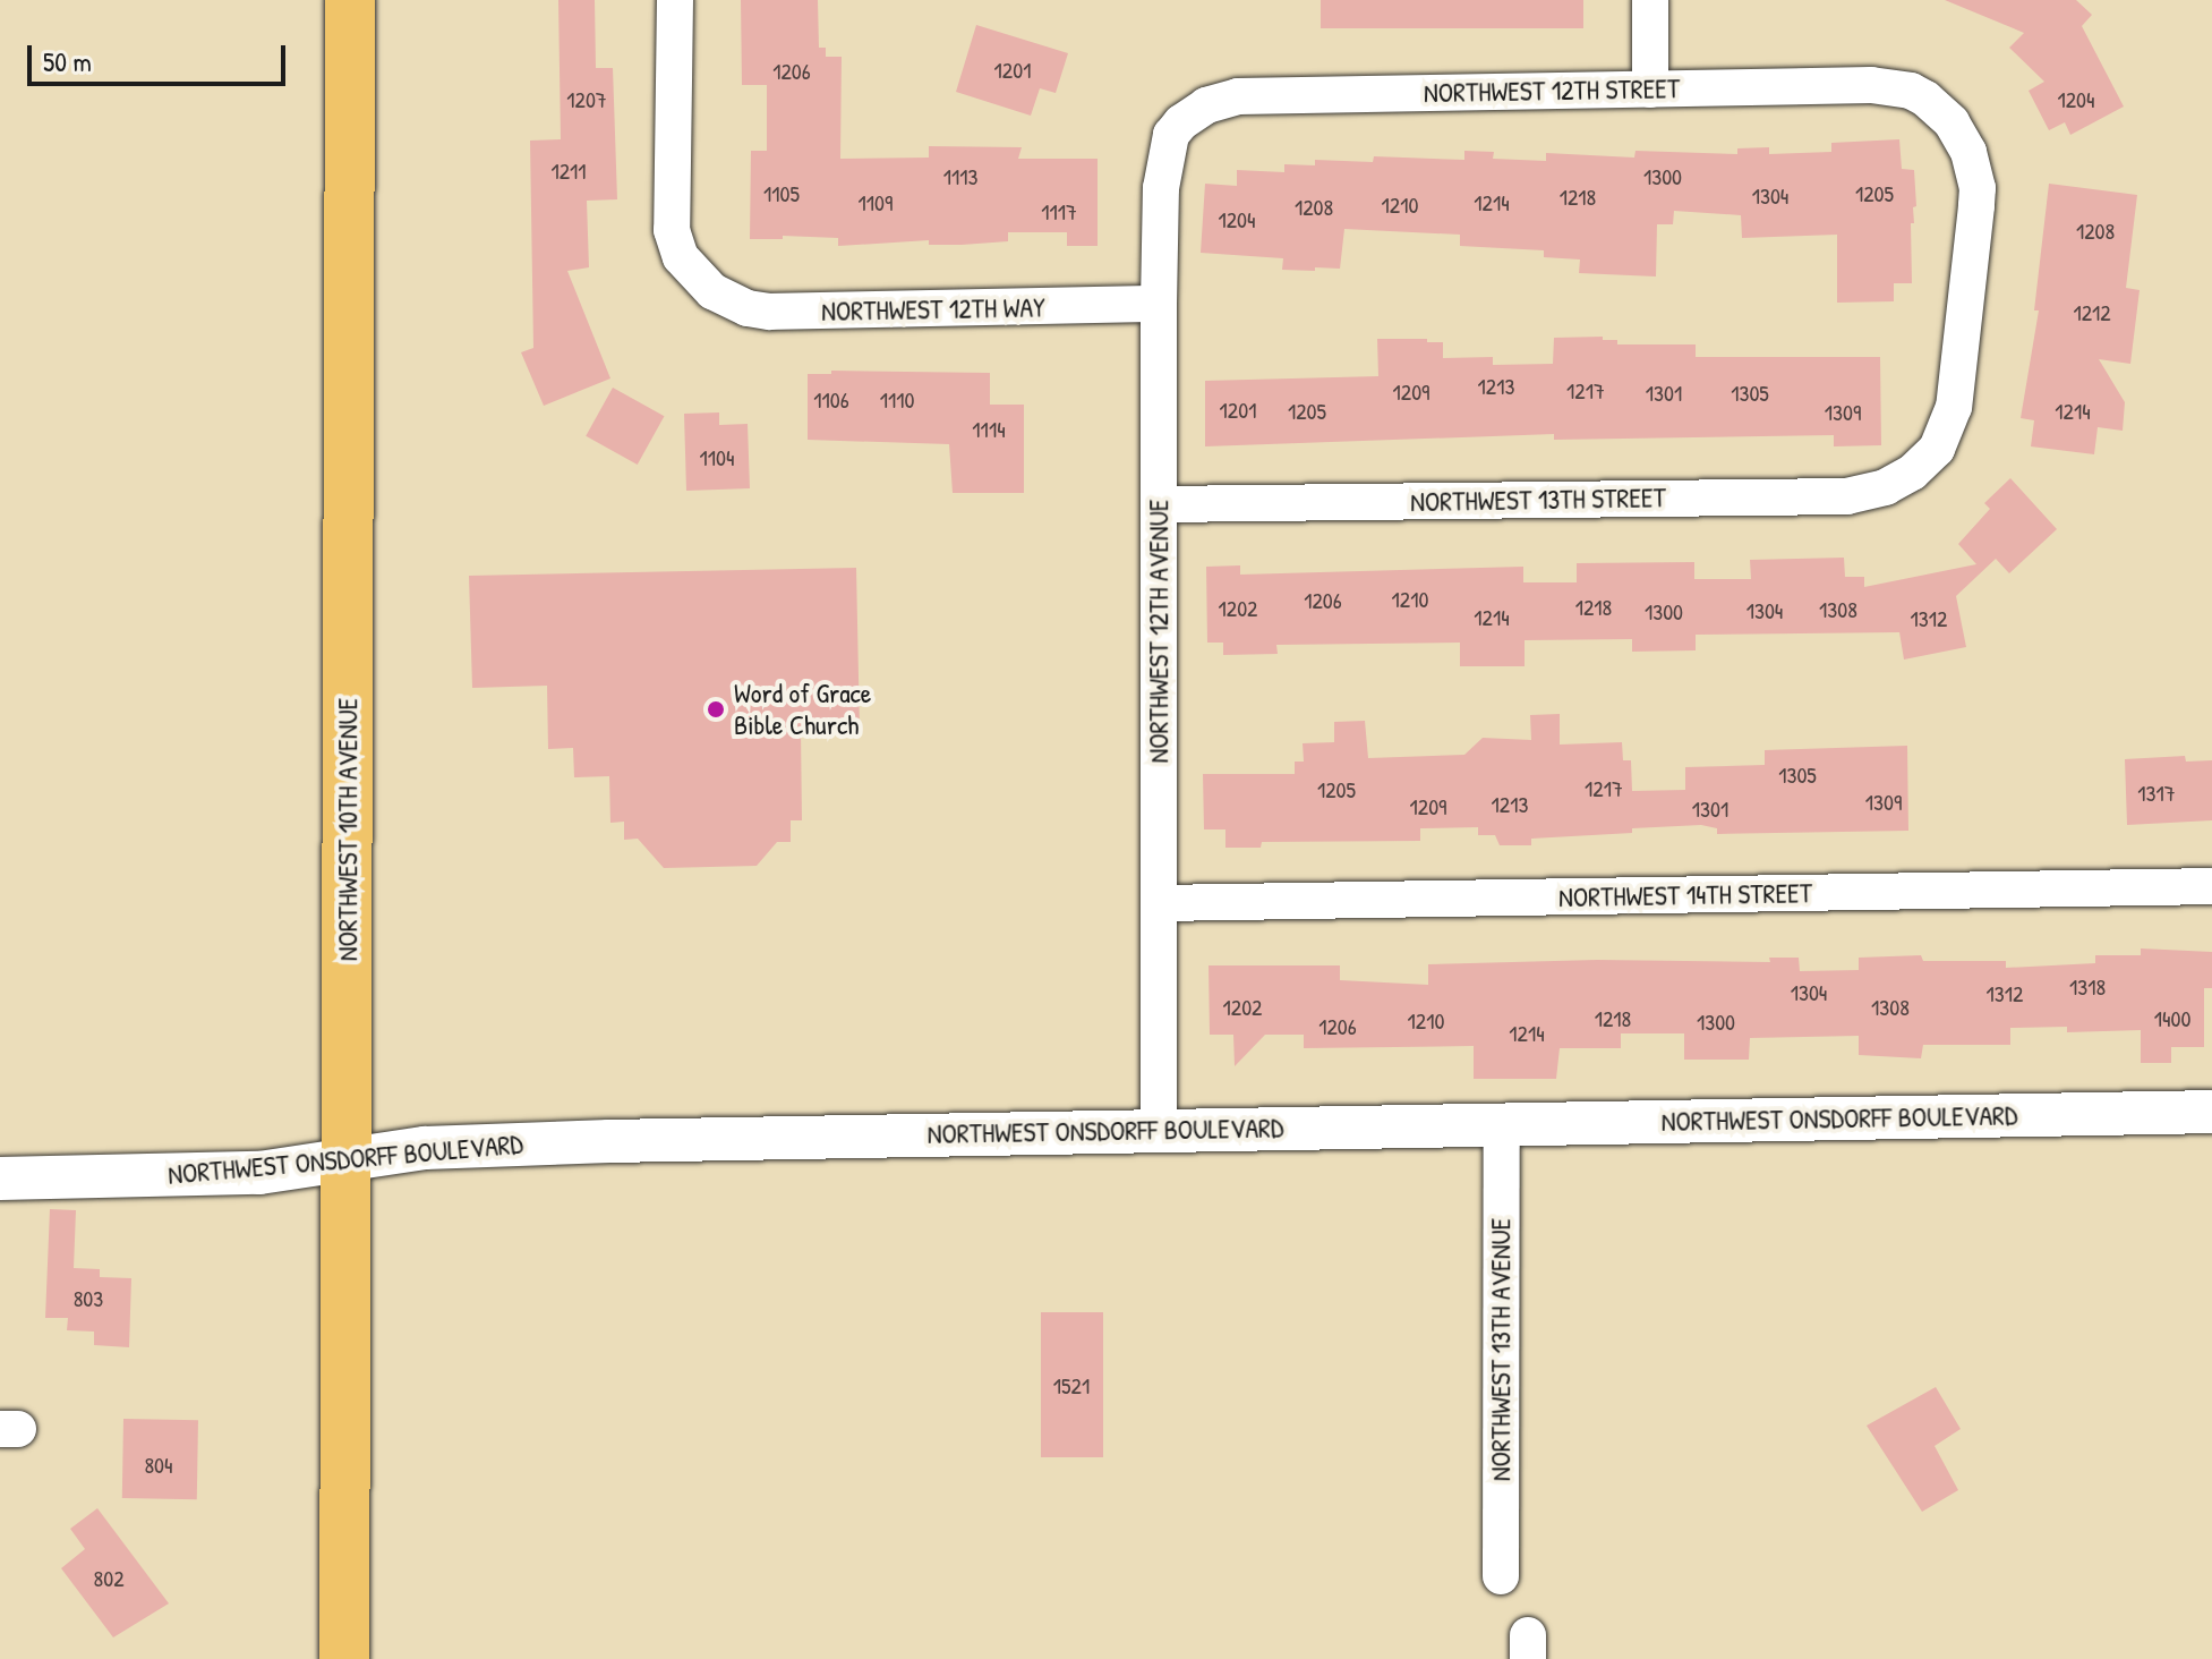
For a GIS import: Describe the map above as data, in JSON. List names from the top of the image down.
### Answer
{
  "streets": {
    "main road": ["NORTHWEST 10TH AVENUE"],
    "street": [
      "NORTHWEST 12TH STREET",
      "NORTHWEST 12TH WAY",
      "NORTHWEST 13TH STREET",
      "NORTHWEST 12TH AVENUE",
      "NORTHWEST 14TH STREET",
      "NORTHWEST ONSDORFF BOULEVARD",
      "NORTHWEST 13TH AVENUE"
    ]
  },
  "crossings": [
    ["NORTHWEST 12TH STREET", "NORTHWEST 13TH STREET"],
    ["NORTHWEST 12TH STREET", "NORTHWEST 12TH AVENUE"],
    ["NORTHWEST 12TH WAY", "NORTHWEST 12TH AVENUE"],
    ["NORTHWEST 13TH STREET", "NORTHWEST 12TH AVENUE"],
    ["NORTHWEST 12TH AVENUE", "NORTHWEST 14TH STREET"],
    ["NORTHWEST 12TH AVENUE", "NORTHWEST ONSDORFF BOULEVARD"],
    ["NORTHWEST 10TH AVENUE", "NORTHWEST ONSDORFF BOULEVARD"],
    ["NORTHWEST ONSDORFF BOULEVARD", "NORTHWEST 13TH AVENUE"]
  ],
  "places": ["Word of Grace Bible Church"],
  "house_numbers": [
    "1201",
    "1206",
    "1207",
    "1204",
    "1211",
    "1113",
    "1300",
    "1105",
    "1205",
    "1304",
    "1218",
    "1109",
    "1214",
    "1210",
    "1208",
    "1117",
    "1204",
    "1208",
    "1212",
    "1213",
    "1217",
    "1209",
    "1301",
    "1305",
    "1106",
    "1110",
    "1201",
    "1205",
    "1214",
    "1309",
    "1114",
    "1104",
    "1210",
    "1206",
    "1218",
    "1202",
    "1308",
    "1304",
    "1300",
    "1214",
    "1312",
    "1305",
    "1217",
    "1205",
    "1317",
    "1309",
    "1213",
    "1209",
    "1301",
    "1318",
    "1304",
    "1312",
    "1202",
    "1308",
    "1218",
    "1400",
    "1210",
    "1300",
    "1206",
    "1214",
    "803",
    "1521",
    "804",
    "802"
  ],
  "scale_bar": "50 m"
}
